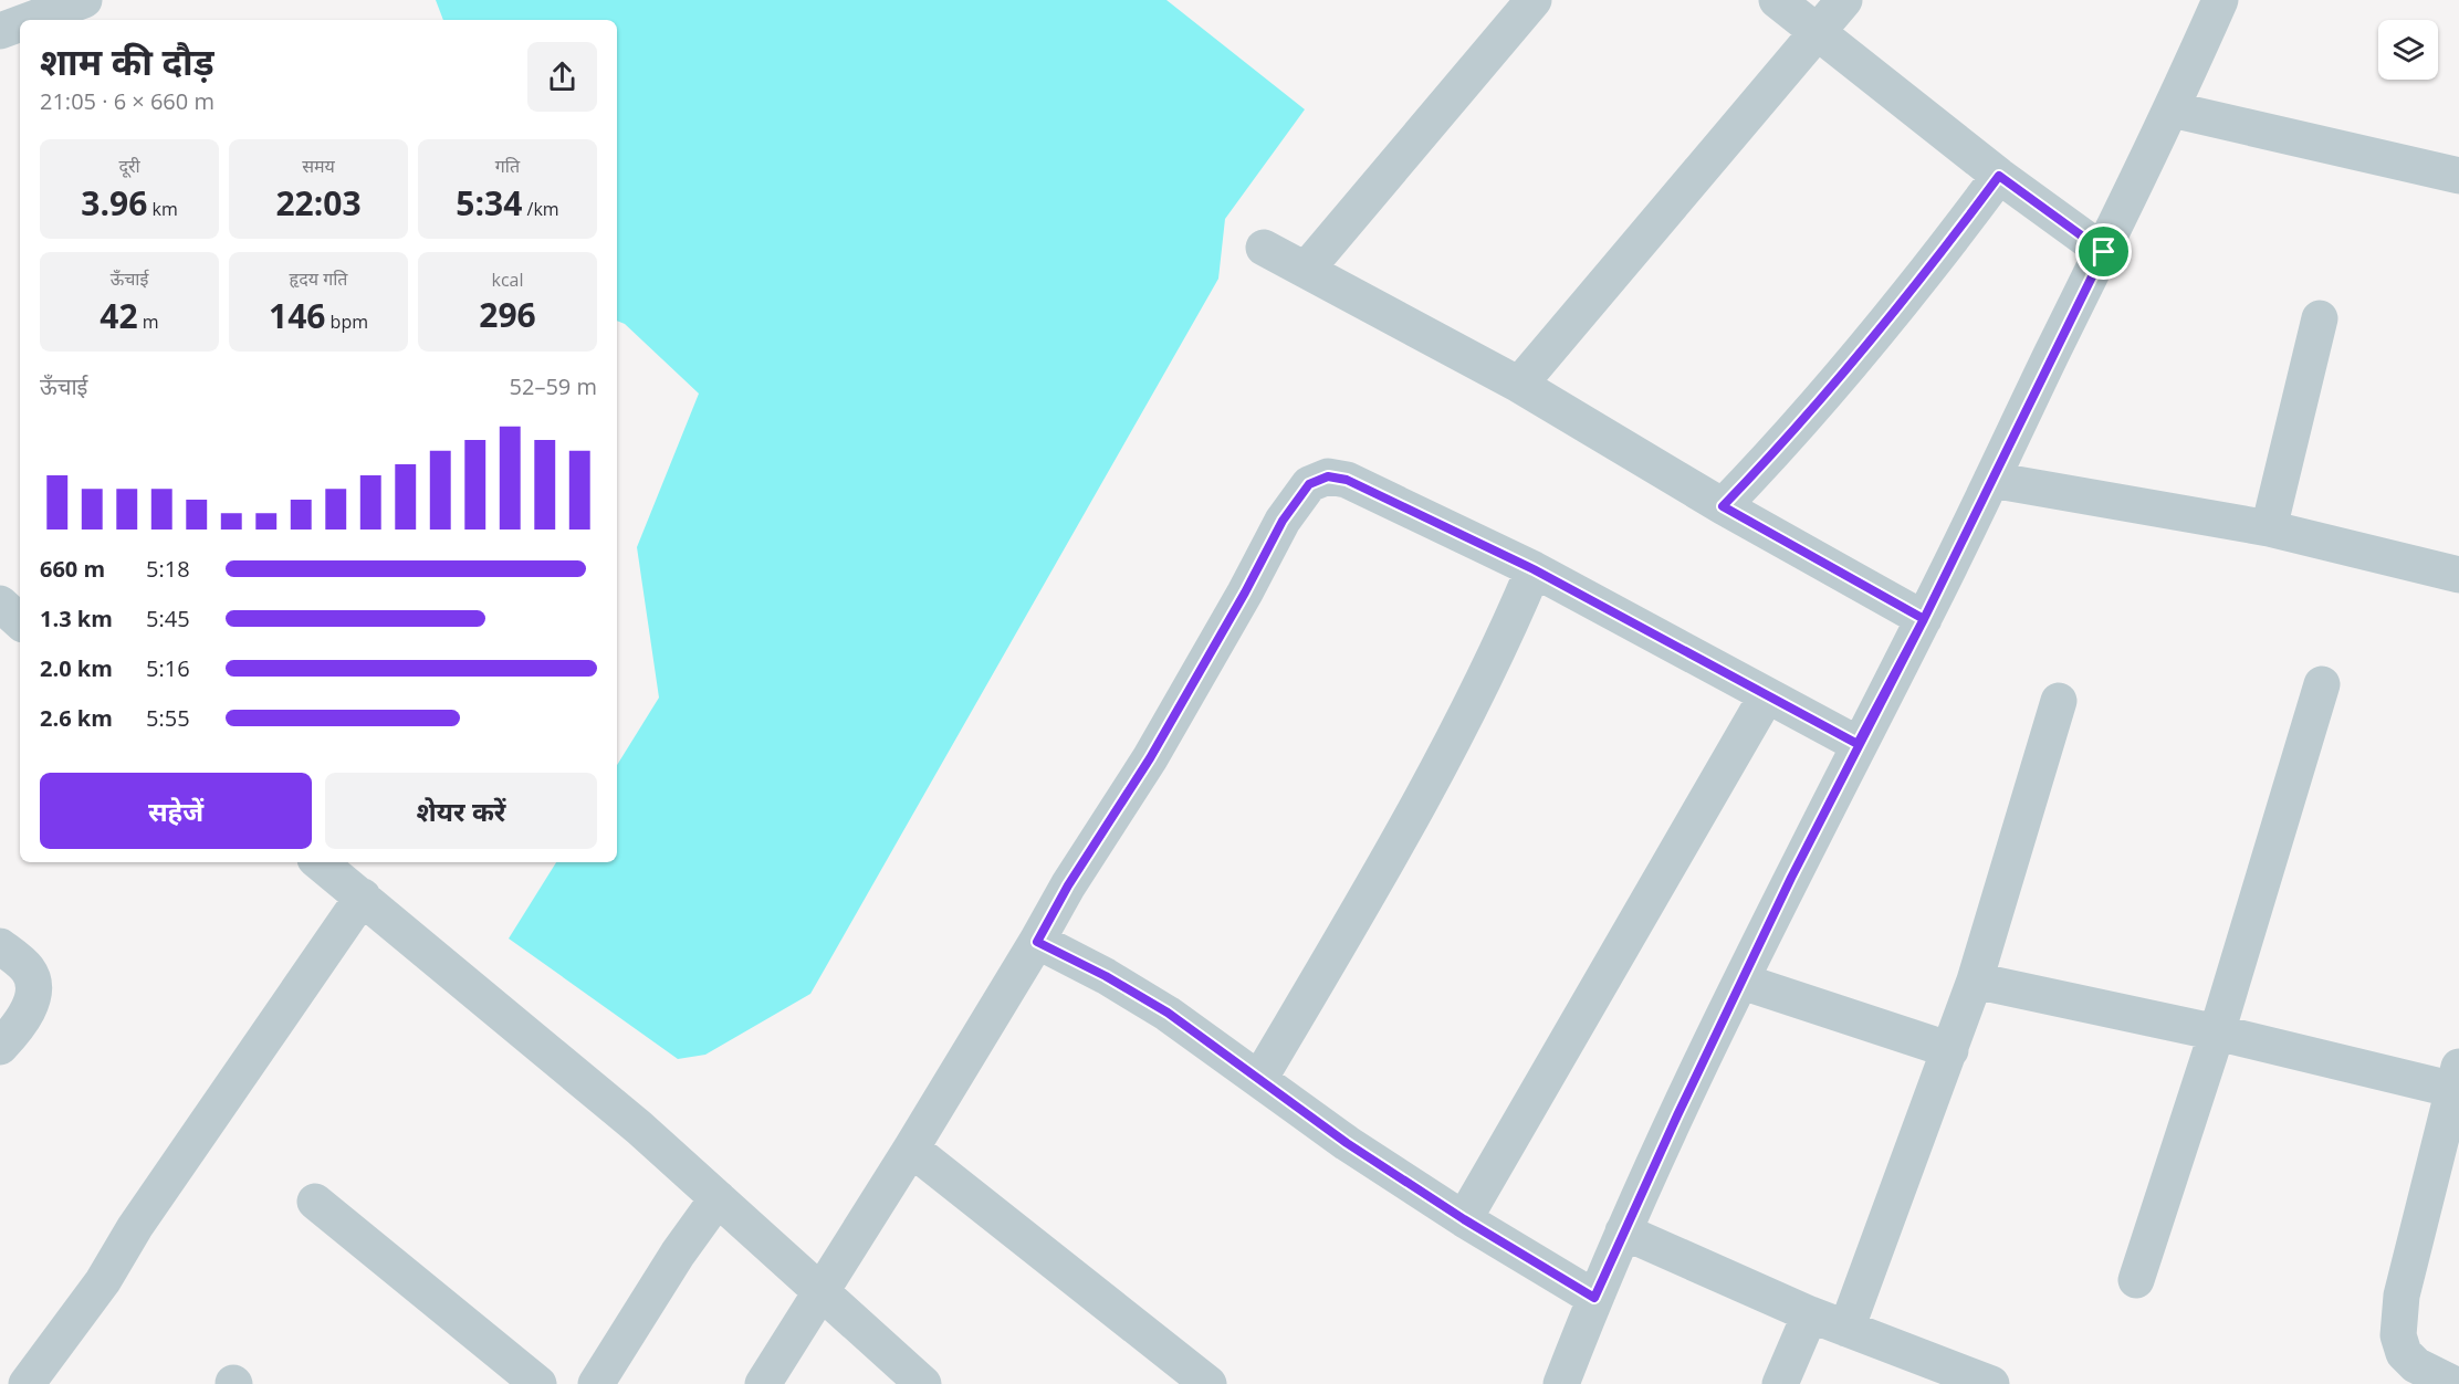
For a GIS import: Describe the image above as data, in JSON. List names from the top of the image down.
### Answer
{
  "page": {
    "heading": ["शाम की दौड़", "21:05 · 6 × 660 m"],
    "stats": [
      ["दूरी", "3.96 km"],
      ["समय", "22:03"],
      ["गति", "5:34 /km"],
      ["ऊँचाई", "42 m"],
      ["हृदय गति", "146 bpm"],
      ["kcal", "296"]
    ],
    "chart": ["ऊँचाई", "52–59 m"],
    "list": [
      {
        "name": "660 m",
        "note": "5:18"
      },
      {
        "name": "1.3 km",
        "note": "5:45"
      },
      {
        "name": "2.0 km",
        "note": "5:16"
      },
      {
        "name": "2.6 km",
        "note": "5:55"
      }
    ],
    "buttons": ["सहेजें", "शेयर करें"]
  }
}
